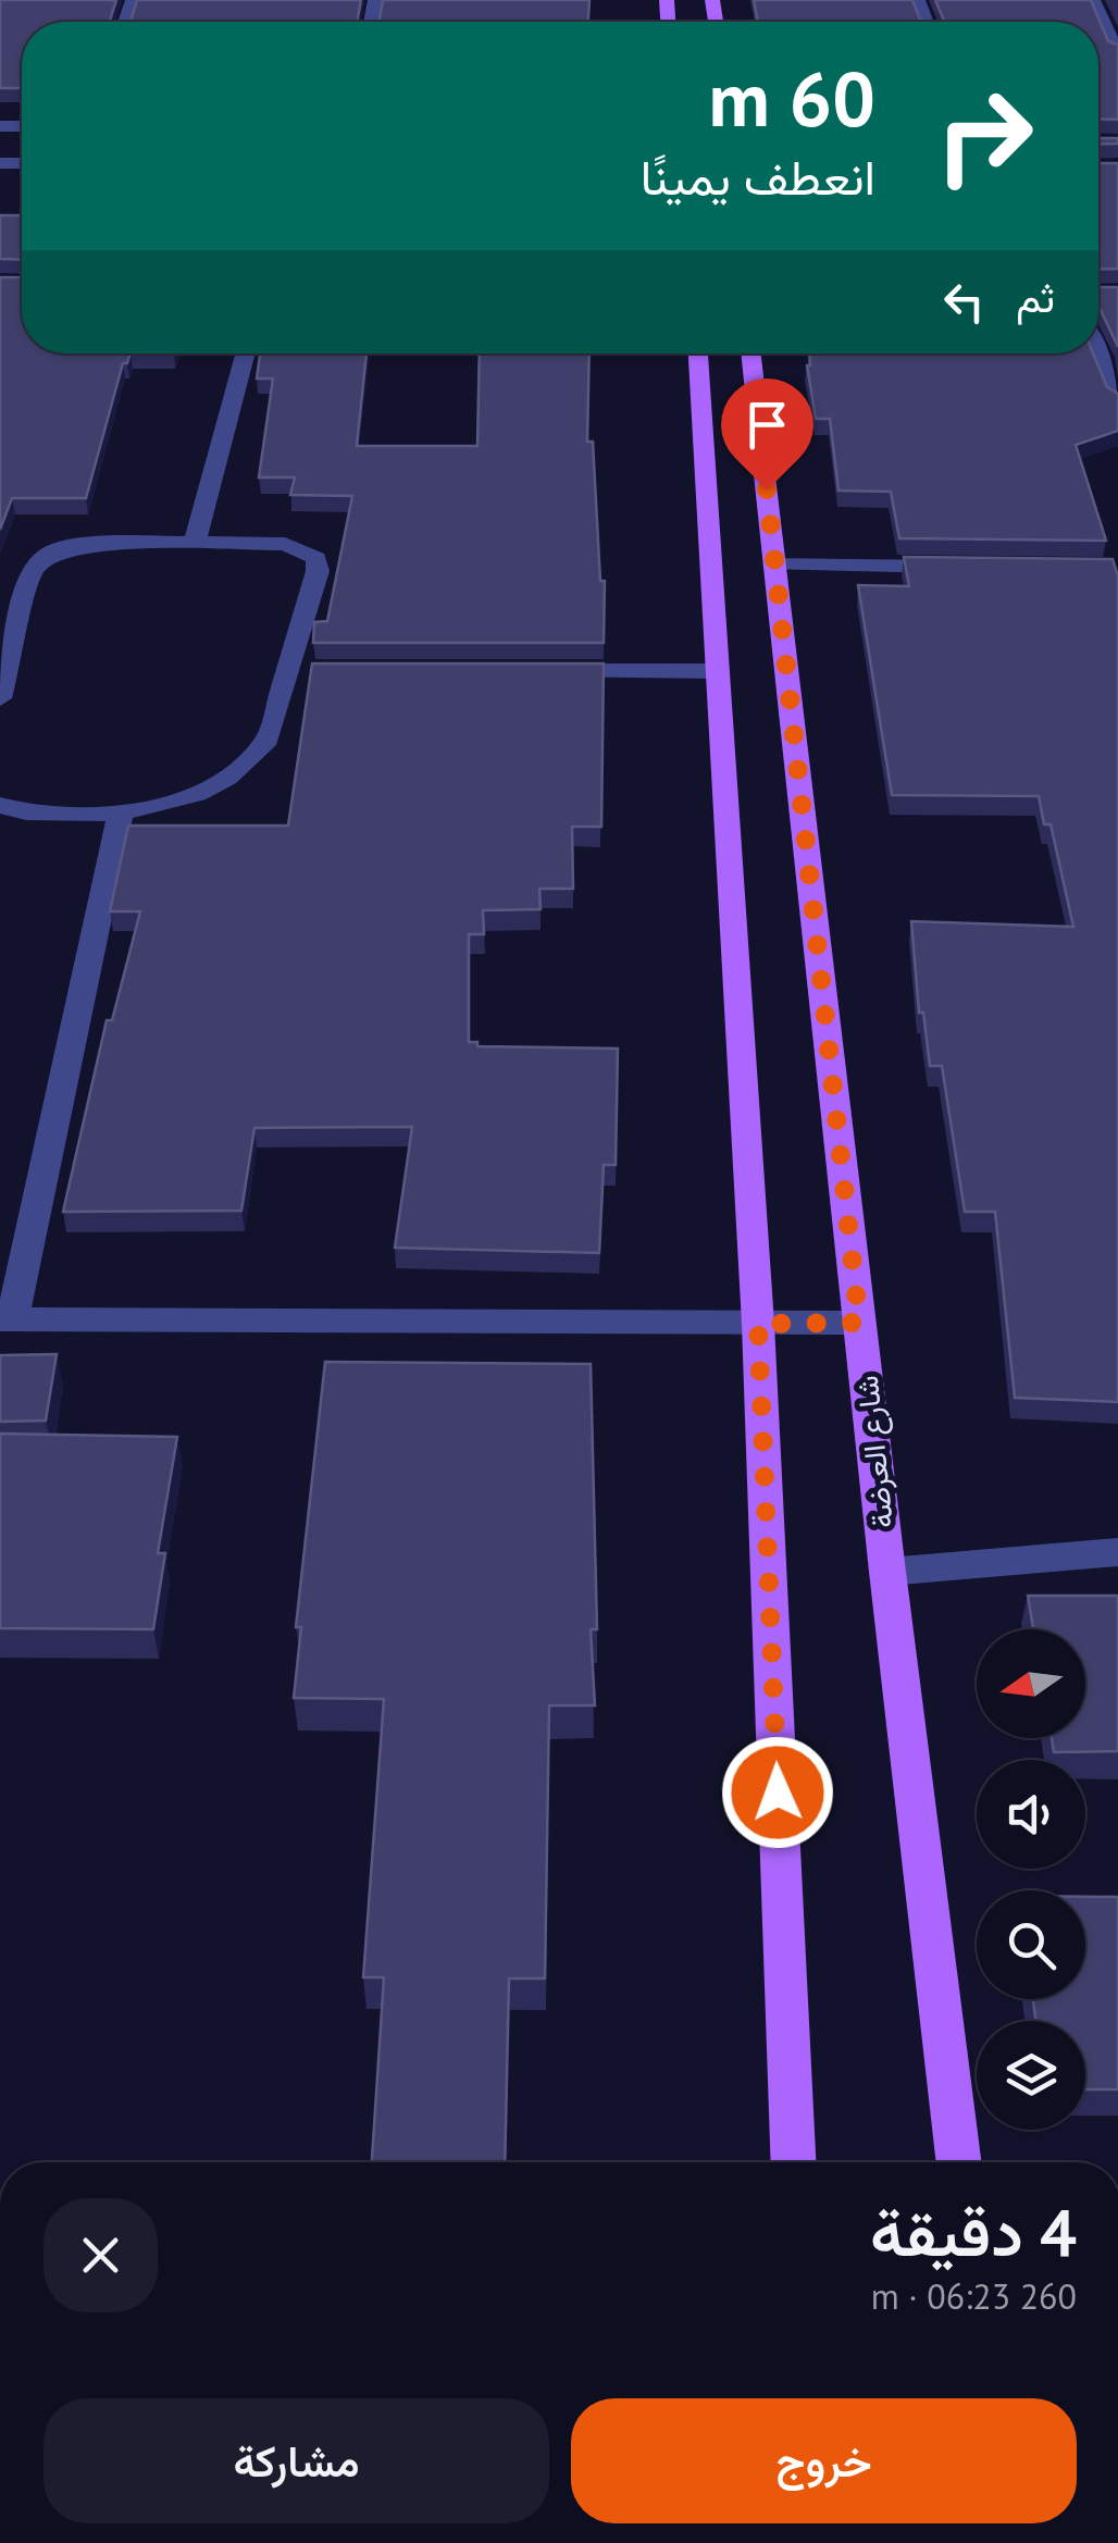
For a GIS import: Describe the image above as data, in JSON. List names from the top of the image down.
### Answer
{
  "streets": {
    "main road": ["شارع العرضة"]
  },
  "north": "left",
  "page": {
    "turn": ["60 m", "انعطف يمينًا"],
    "then": "ثم",
    "heading": ["4 دقيقة", "260 m · 06:23"],
    "buttons": ["خروج", "مشاركة"]
  }
}
